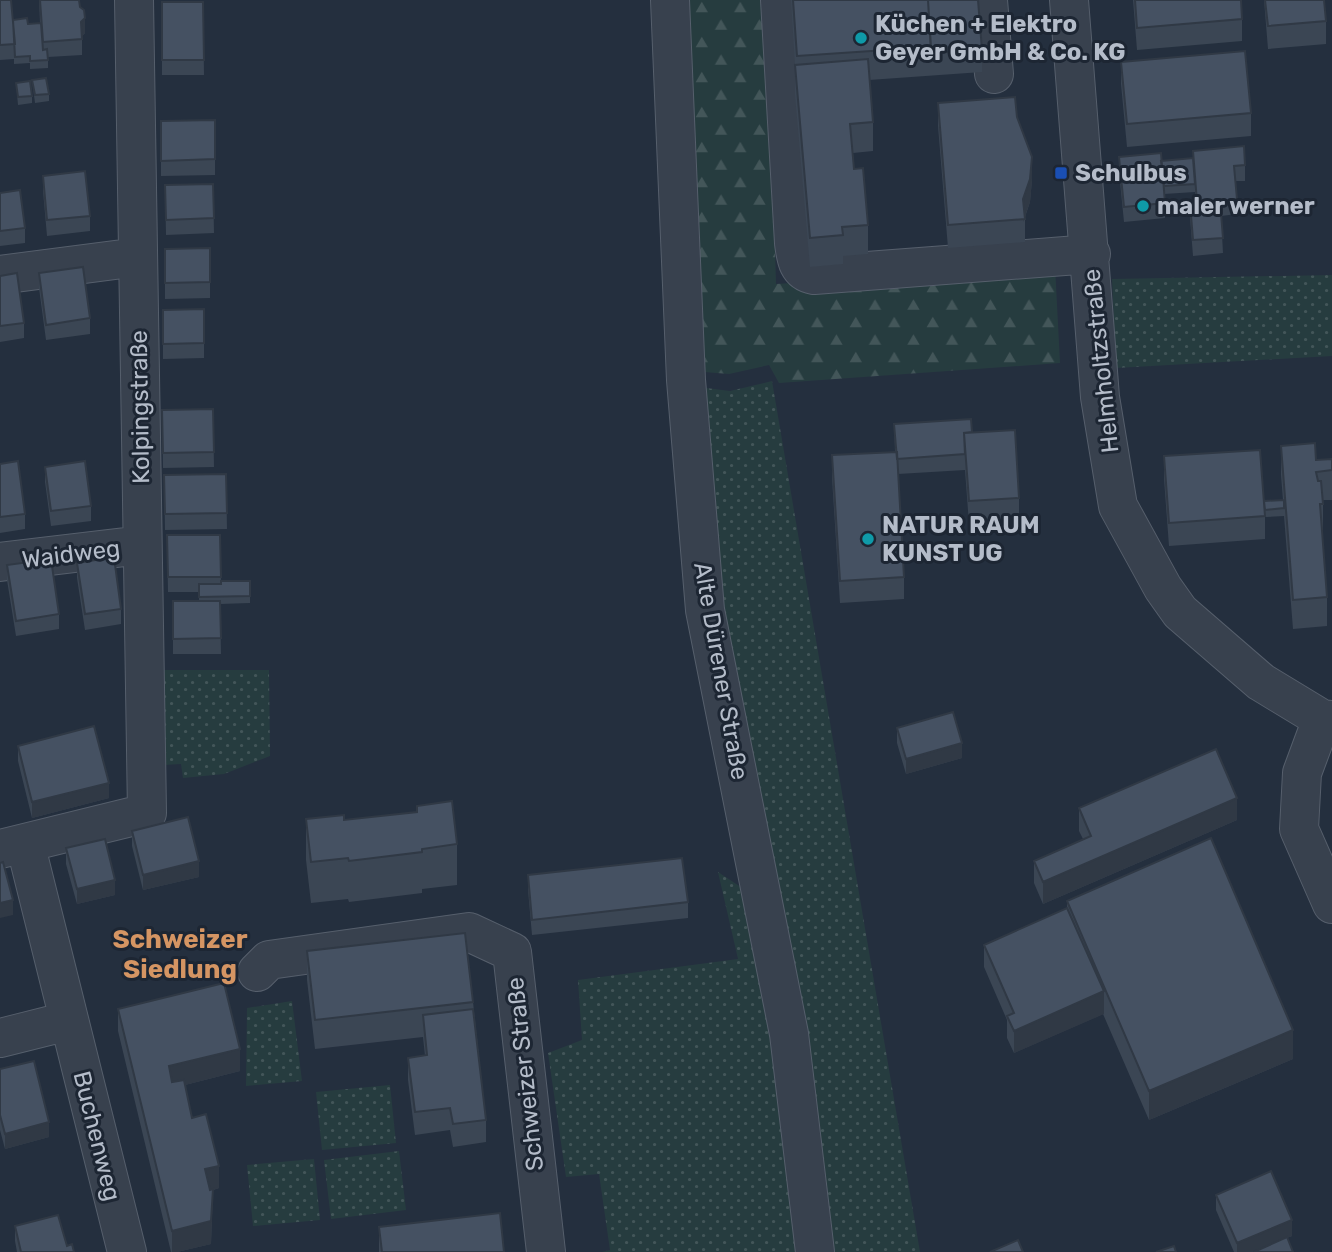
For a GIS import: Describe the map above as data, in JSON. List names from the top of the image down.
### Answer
{
  "streets": {
    "street": [
      "Helmholtzstraße",
      "Kolpingstraße",
      "Waidweg",
      "Alte Dürener Straße",
      "Schweizer Straße",
      "Buchenweg"
    ]
  },
  "crossings": [
    ["Kolpingstraße", "Waidweg"],
    ["Kolpingstraße", "Buchenweg"]
  ],
  "districts": ["Schweizer Siedlung"],
  "places": {
    "other": ["Küchen + Elektro Geyer GmbH & Co. KG", "maler werner", "NATUR RAUM KUNST UG"],
    "transit": ["Schulbus"]
  }
}
